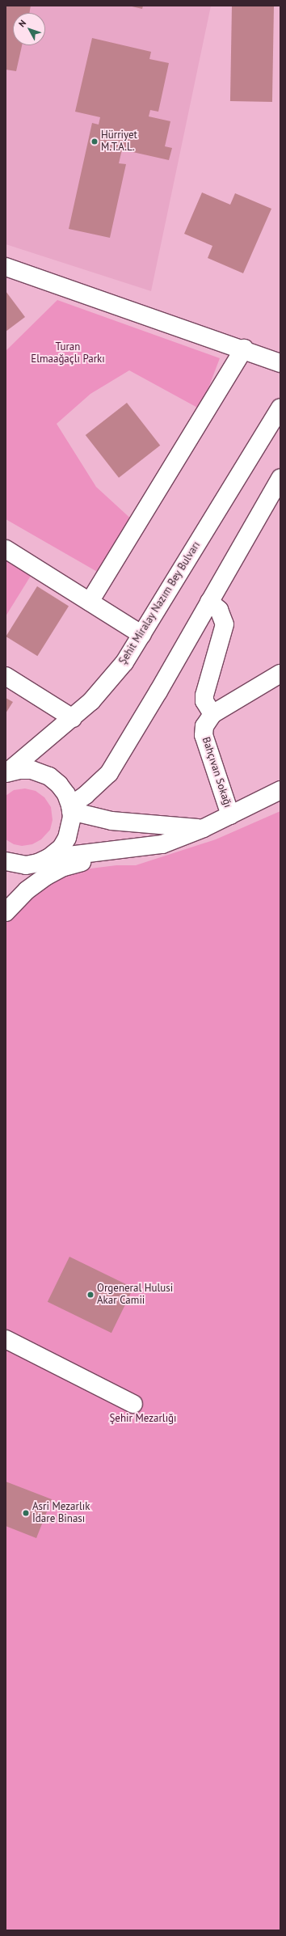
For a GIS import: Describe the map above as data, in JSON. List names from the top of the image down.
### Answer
{
  "streets": {
    "street": ["Şehit Miralay Nazım Bey Bulvarı", "Bahçıvan Sokağı"]
  },
  "parks": ["Turan Elmaağaçlı Parkı", "Şehir Mezarlığı"],
  "places": ["Hürriyet M.T.A.L.", "Orgeneral Hulusi Akar Camii", "Asri Mezarlık İdare Binası"],
  "north": "top left"
}
